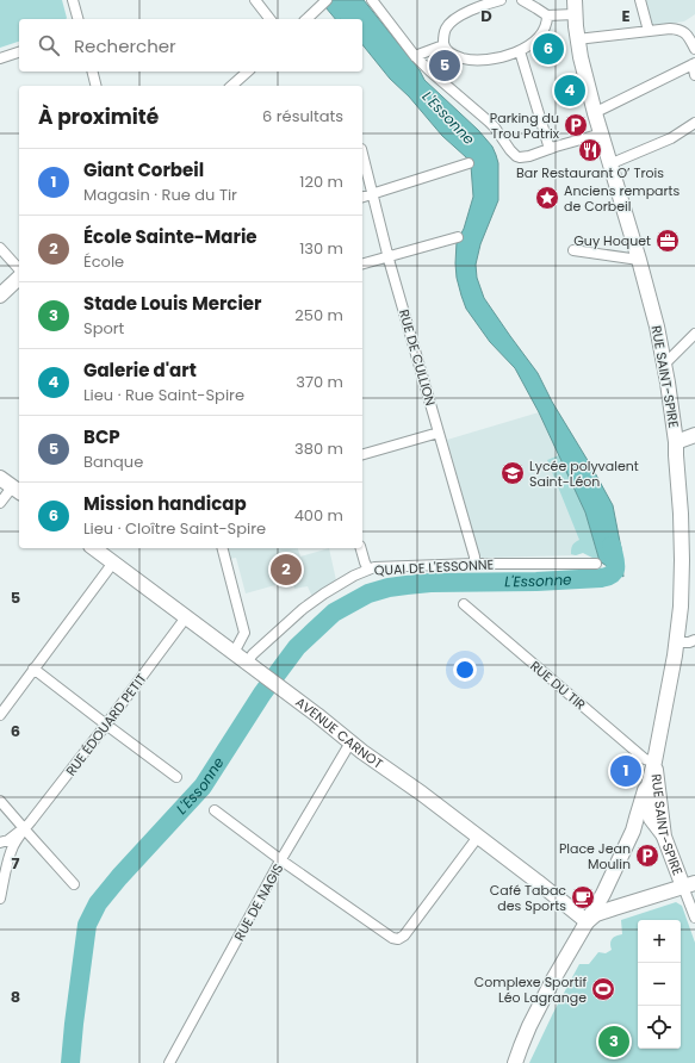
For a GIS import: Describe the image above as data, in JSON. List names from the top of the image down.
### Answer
{
  "streets": {
    "street": [
      "RUE DE CULLION",
      "RUE SAINT-SPIRE",
      "QUAI DE L'ESSONNE",
      "RUE DU TIR",
      "RUE ÉDOUARD PETIT",
      "AVENUE CARNOT",
      "RUE DE NAGIS"
    ]
  },
  "crossings": [
    ["RUE DE CULLION", "QUAI DE L'ESSONNE"],
    ["RUE SAINT-SPIRE", "RUE DU TIR"],
    ["RUE SAINT-SPIRE", "AVENUE CARNOT"],
    ["QUAI DE L'ESSONNE", "AVENUE CARNOT"],
    ["RUE ÉDOUARD PETIT", "AVENUE CARNOT"],
    ["AVENUE CARNOT", "RUE DE NAGIS"]
  ],
  "water": ["L'Essonne"],
  "places": {
    "parking": ["Parking du Trou Patrix", "Place Jean Moulin"],
    "restaurant": ["Bar Restaurant O’ Trois"],
    "place": ["Anciens remparts de Corbeil"],
    "office": ["Guy Hoquet"],
    "school or university": ["Lycée polyvalent Saint-Léon"],
    "cafe": ["Café Tabac des Sports"],
    "sports": ["Complexe Sportif Léo Lagrange"]
  },
  "page": {
    "search": "Rechercher",
    "pins": [
      "6",
      "5",
      "4",
      "2",
      "1",
      "3"
    ],
    "heading": ["À proximité", "6 résultats"],
    "list": [
      {
        "mark": "1",
        "name": "Giant Corbeil",
        "note": "Magasin · Rue du Tir",
        "value": "120 m"
      },
      {
        "mark": "2",
        "name": "École Sainte-Marie",
        "note": "École",
        "value": "130 m"
      },
      {
        "mark": "3",
        "name": "Stade Louis Mercier",
        "note": "Sport",
        "value": "250 m"
      },
      {
        "mark": "4",
        "name": "Galerie d'art",
        "note": "Lieu · Rue Saint-Spire",
        "value": "370 m"
      },
      {
        "mark": "5",
        "name": "BCP",
        "note": "Banque",
        "value": "380 m"
      },
      {
        "mark": "6",
        "name": "Mission handicap",
        "note": "Lieu · Cloître Saint-Spire",
        "value": "400 m"
      }
    ],
    "map_buttons": ["+", "−"]
  },
  "grid": {
    "columns": ["D", "E"],
    "rows": [
      "5",
      "6",
      "7",
      "8"
    ]
  }
}
